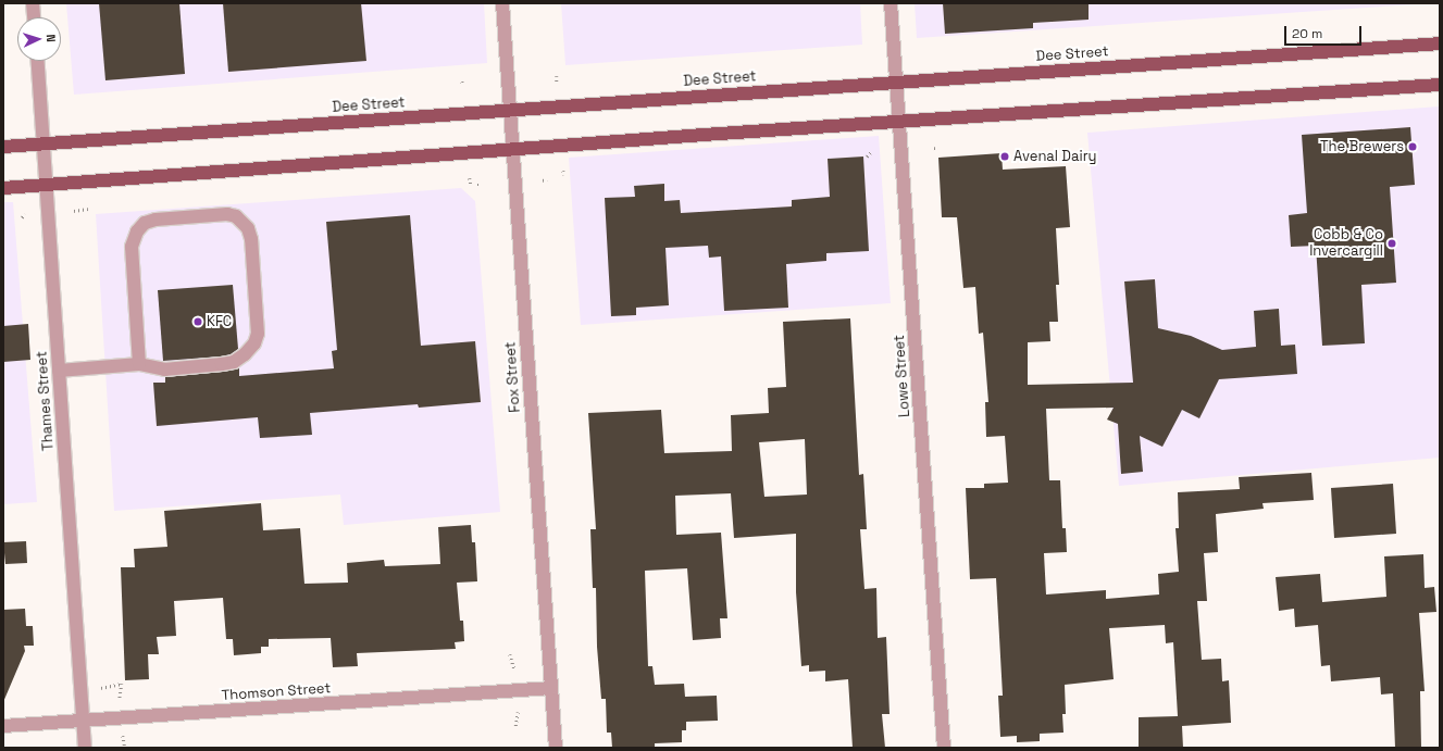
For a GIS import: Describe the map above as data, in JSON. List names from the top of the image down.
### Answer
{
  "streets": {
    "main road": ["Dee Street"],
    "street": [
      "Lowe Street",
      "Fox Street",
      "Thames Street",
      "Thomson Street"
    ]
  },
  "crossings": [
    ["Dee Street", "Lowe Street"],
    ["Dee Street", "Fox Street"],
    ["Dee Street", "Thames Street"],
    ["Fox Street", "Thomson Street"],
    ["Thames Street", "Thomson Street"]
  ],
  "places": [
    "The Brewers",
    "Avenal Dairy",
    "Cobb & Co Invercargill",
    "KFC"
  ],
  "scale_bar": "20 m",
  "north": "right"
}
